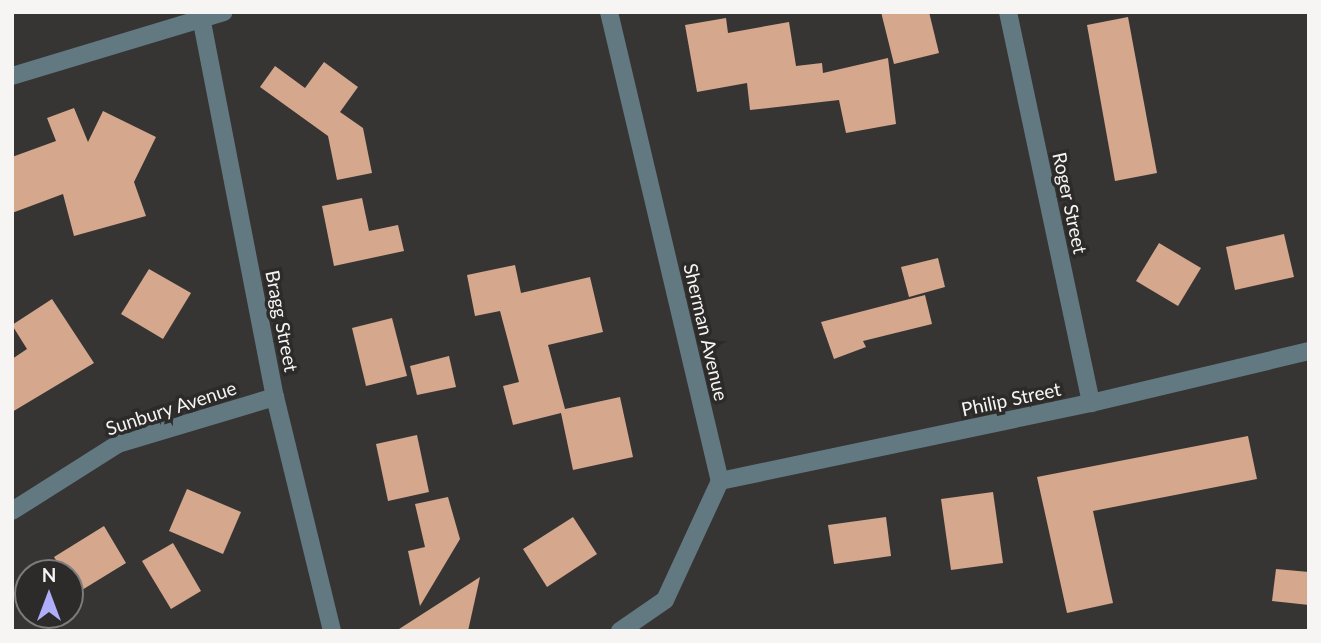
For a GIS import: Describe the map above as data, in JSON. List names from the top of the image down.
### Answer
{
  "streets": {
    "street": [
      "Roger Street",
      "Bragg Street",
      "Sherman Avenue",
      "Philip Street",
      "Sunbury Avenue"
    ]
  },
  "crossings": [
    ["Roger Street", "Philip Street"],
    ["Bragg Street", "Sunbury Avenue"],
    ["Sherman Avenue", "Philip Street"]
  ],
  "north": "top"
}
